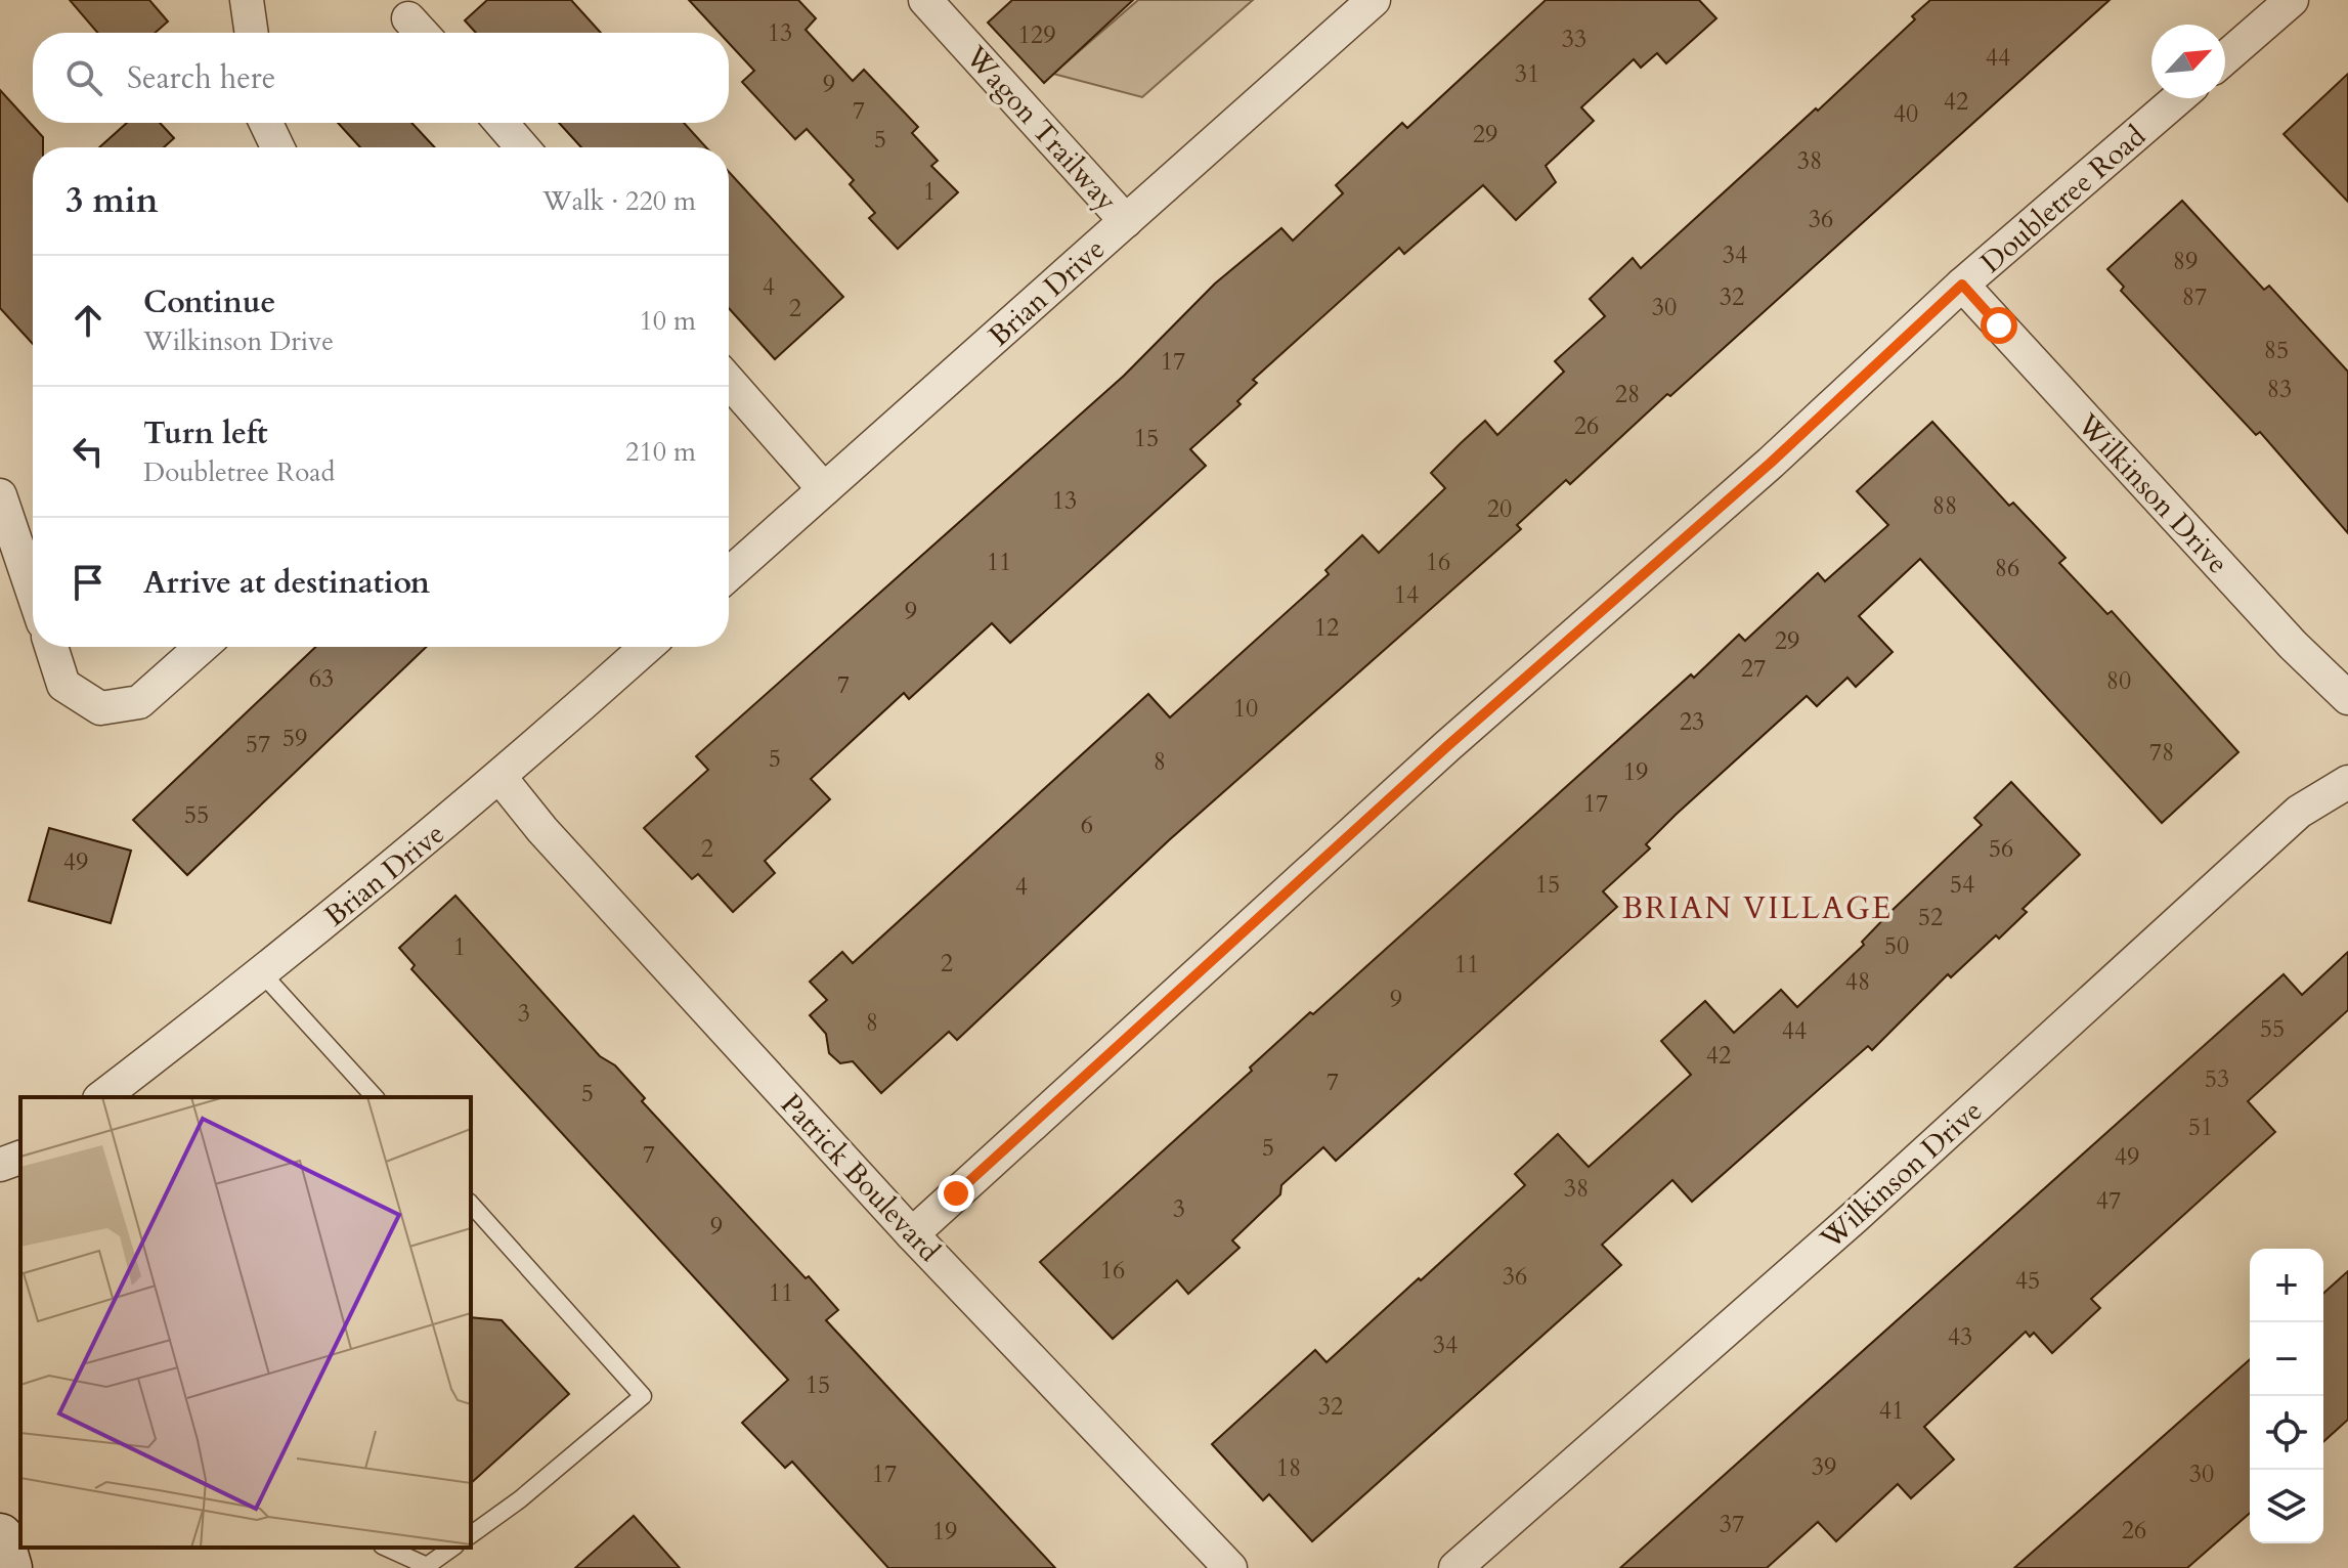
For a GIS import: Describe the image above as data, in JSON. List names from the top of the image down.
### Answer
{
  "streets": {
    "street": [
      "Wagon Trailway",
      "Doubletree Road",
      "Brian Drive",
      "Wilkinson Drive",
      "Patrick Boulevard"
    ]
  },
  "crossings": [
    ["Wagon Trailway", "Brian Drive"],
    ["Doubletree Road", "Wilkinson Drive"],
    ["Doubletree Road", "Patrick Boulevard"],
    ["Brian Drive", "Patrick Boulevard"]
  ],
  "districts": ["BRIAN VILLAGE"],
  "house_numbers": [
    "13",
    "129",
    "33",
    "44",
    "31",
    "9",
    "42",
    "7",
    "40",
    "29",
    "5",
    "38",
    "1",
    "36",
    "34",
    "89",
    "4",
    "32",
    "87",
    "30",
    "2",
    "85",
    "17",
    "83",
    "28",
    "26",
    "15",
    "13",
    "88",
    "20",
    "11",
    "16",
    "86",
    "14",
    "9",
    "12",
    "29",
    "27",
    "63",
    "80",
    "7",
    "10",
    "23",
    "59",
    "57",
    "78",
    "5",
    "8",
    "19",
    "17",
    "55",
    "6",
    "2",
    "56",
    "49",
    "15",
    "54",
    "4",
    "52",
    "50",
    "1",
    "2",
    "11",
    "48",
    "9",
    "3",
    "8",
    "55",
    "44",
    "42",
    "53",
    "7",
    "5",
    "51",
    "5",
    "7",
    "49",
    "38",
    "47",
    "3",
    "9",
    "16",
    "36",
    "45",
    "11",
    "43",
    "34",
    "15",
    "32",
    "41",
    "39",
    "18",
    "17",
    "30",
    "37",
    "26",
    "19"
  ],
  "north": "top right",
  "page": {
    "search": "Search here",
    "heading": ["3 min", "Walk · 220 m"],
    "list": [
      ["Continue", "Wilkinson Drive", "10 m"],
      ["Turn left", "Doubletree Road", "210 m"],
      "Arrive at destination"
    ],
    "map_buttons": ["+", "−"]
  }
}
